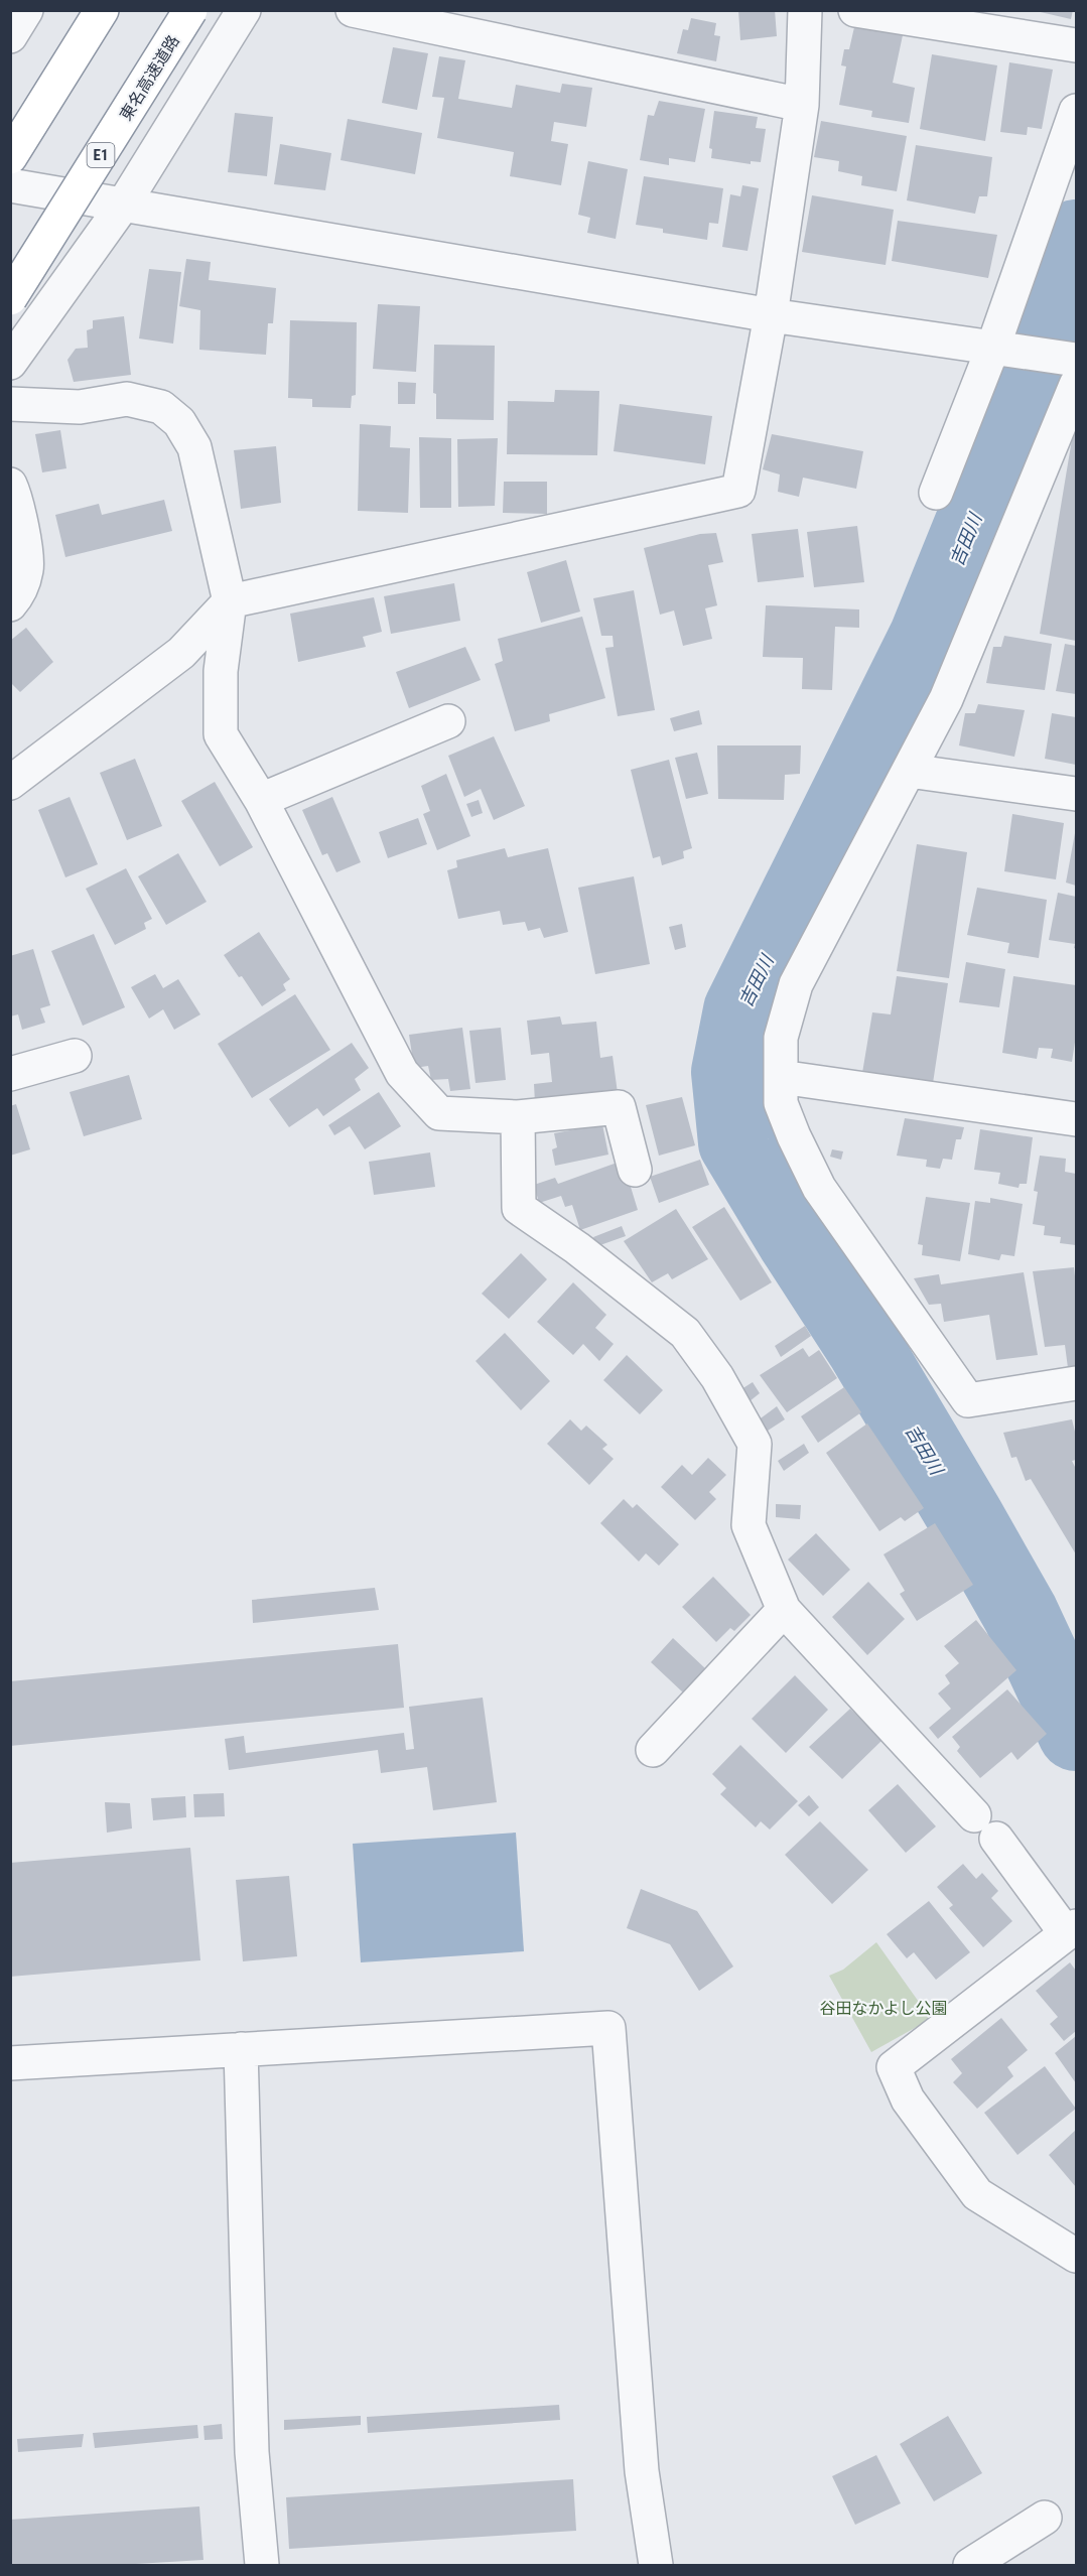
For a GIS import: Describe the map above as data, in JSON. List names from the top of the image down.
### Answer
{
  "streets": {
    "highway": ["東名高速道路", "E1"]
  },
  "water": ["吉田川"],
  "parks": ["谷田なかよし公園"]
}
